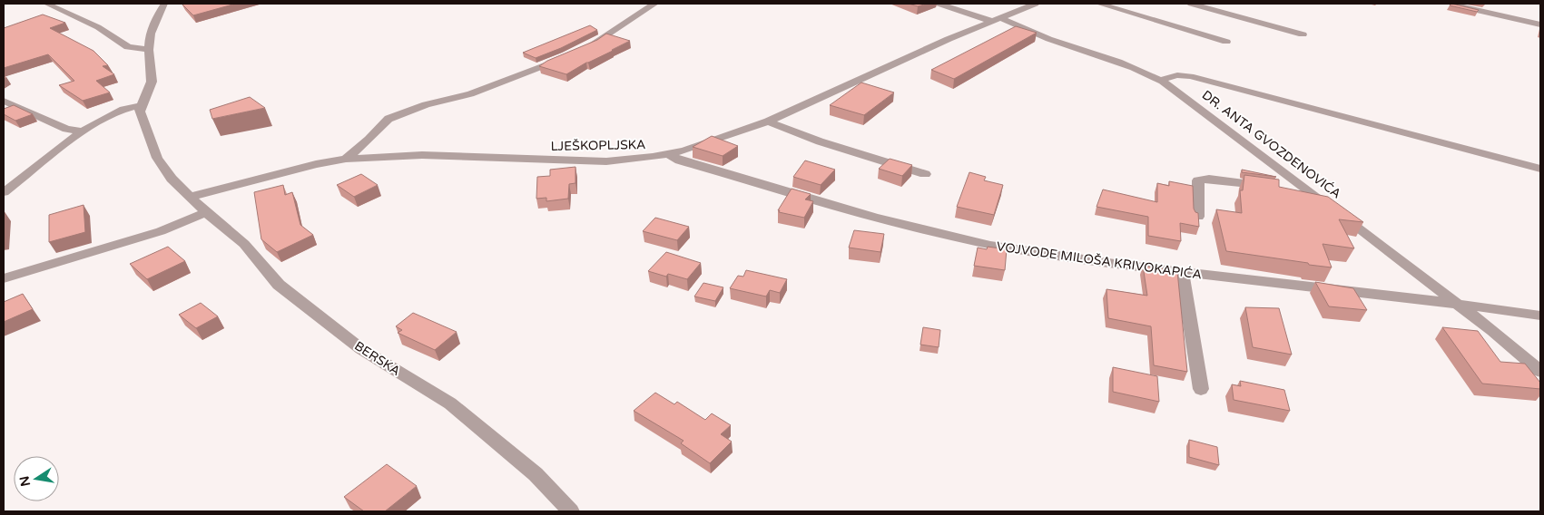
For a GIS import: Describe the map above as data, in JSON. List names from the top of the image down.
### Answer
{
  "streets": {
    "street": [
      "DR. ANTA GVOZDENOVIĆA",
      "LJEŠKOPLJSKA",
      "VOJVODE MILOŠA KRIVOKAPIĆA",
      "BERSKA"
    ]
  },
  "crossings": [
    ["DR. ANTA GVOZDENOVIĆA", "LJEŠKOPLJSKA"],
    ["DR. ANTA GVOZDENOVIĆA", "VOJVODE MILOŠA KRIVOKAPIĆA"],
    ["LJEŠKOPLJSKA", "VOJVODE MILOŠA KRIVOKAPIĆA"],
    ["LJEŠKOPLJSKA", "BERSKA"]
  ],
  "north": "left"
}
